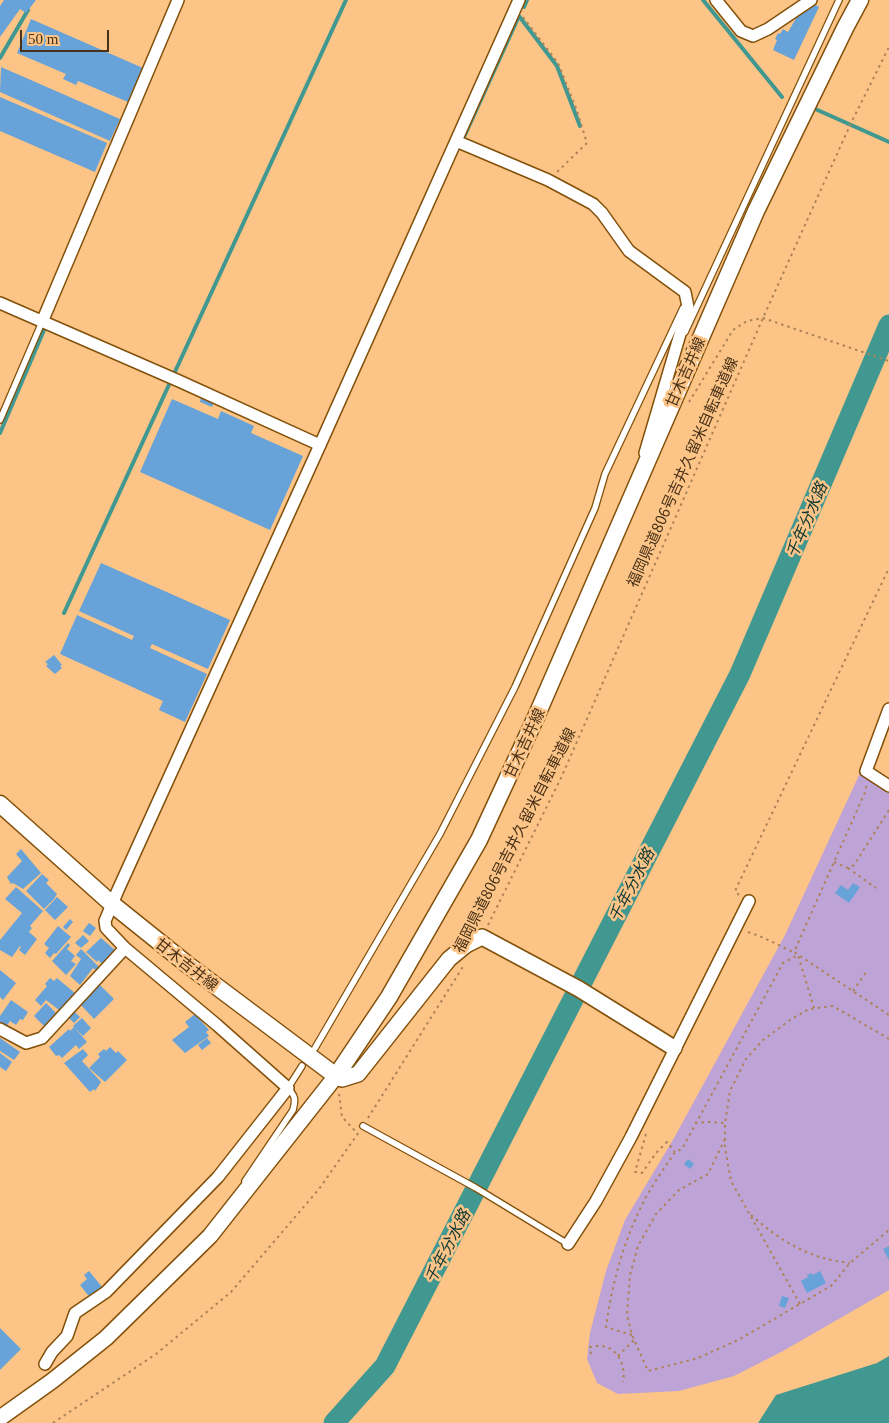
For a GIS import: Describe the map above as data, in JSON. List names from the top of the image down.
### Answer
{
  "streets": {
    "main road": ["甘木吉井線"],
    "path": ["福岡県道806号吉井久留米自転車道線"]
  },
  "water": ["千年分水路"],
  "scale_bar": "50 m"
}
